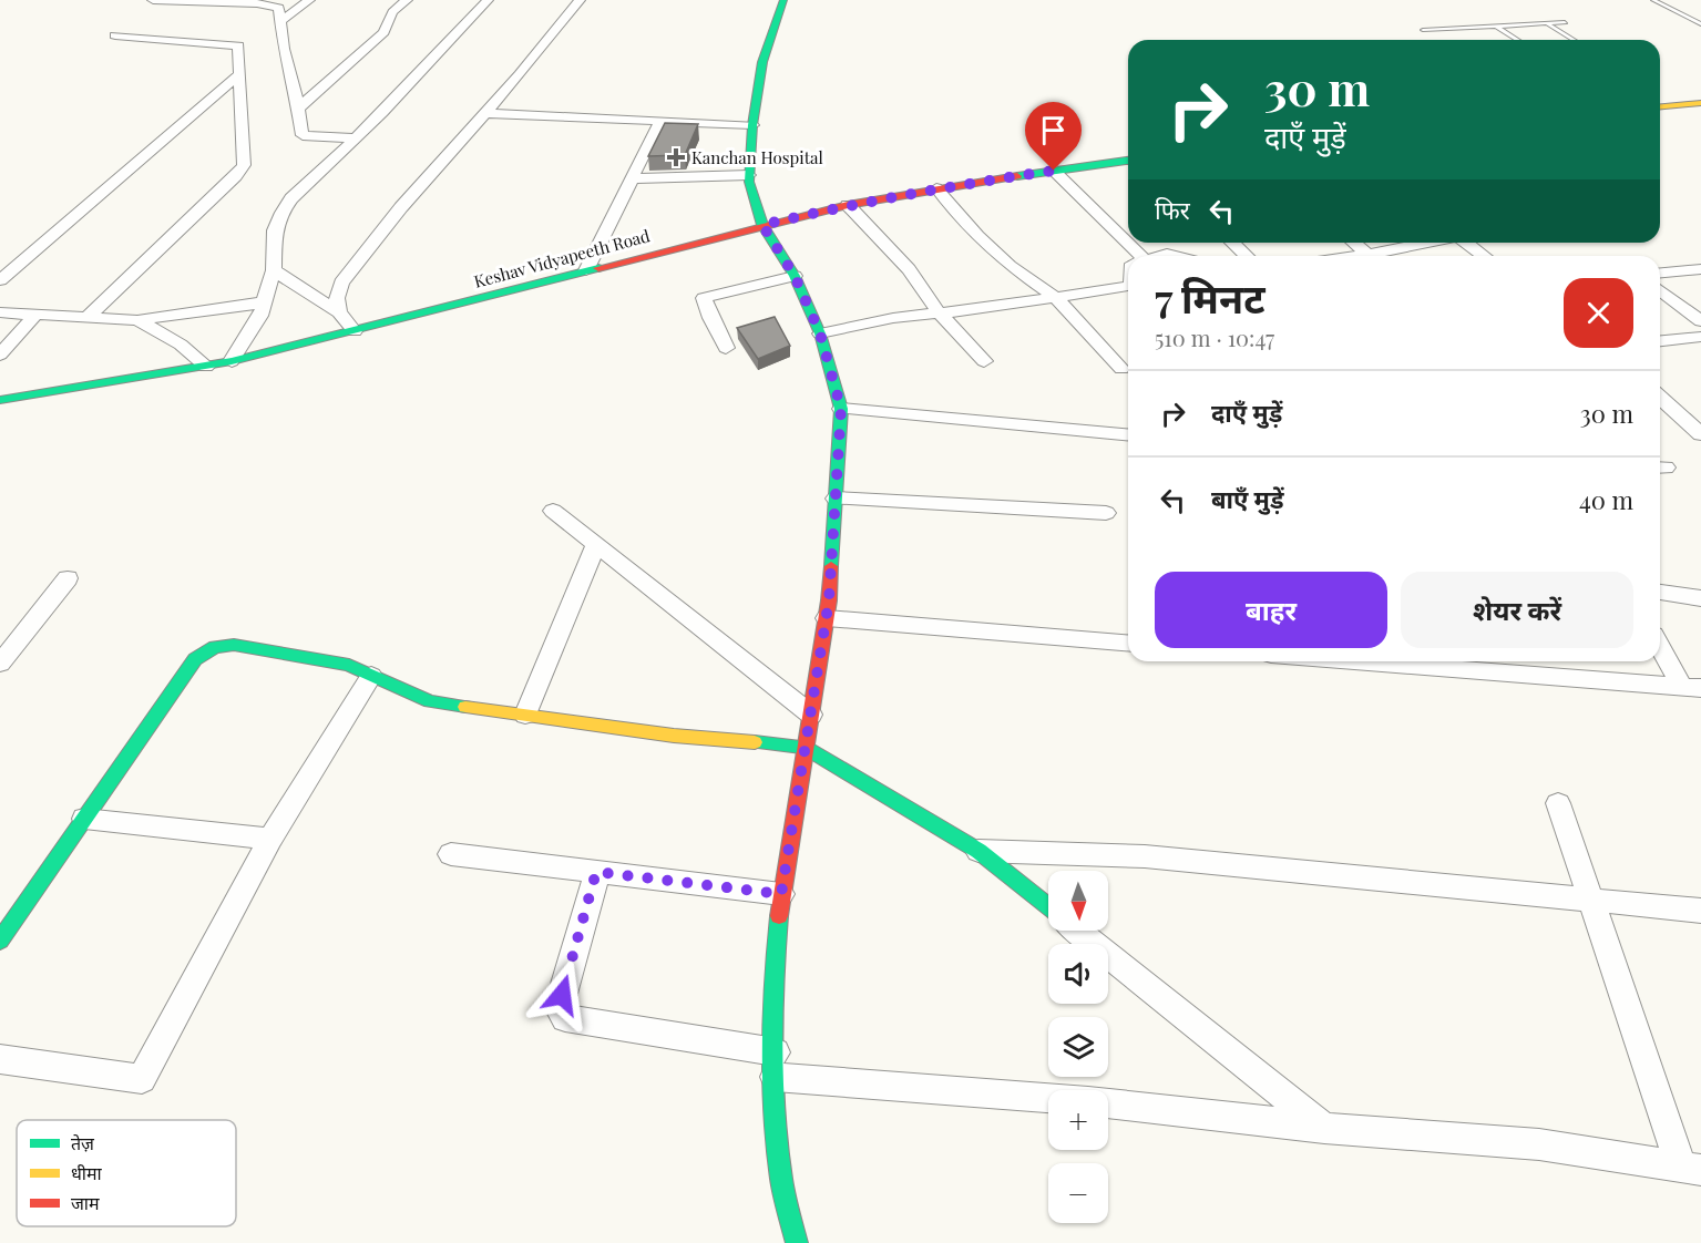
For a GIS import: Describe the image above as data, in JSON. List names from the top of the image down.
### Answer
{
  "streets": {
    "street": ["Keshav Vidyapeeth Road"]
  },
  "places": {
    "health": ["Kanchan Hospital"]
  },
  "legend": ["तेज़", "धीमा", "जाम"],
  "north": "bottom",
  "page": {
    "turn": ["30 m", "दाएँ मुड़ें"],
    "then": "फिर",
    "heading": ["7 मिनट", "510 m · 10:47"],
    "list": [
      {
        "name": "दाएँ मुड़ें",
        "value": "30 m"
      },
      {
        "name": "बाएँ मुड़ें",
        "value": "40 m"
      }
    ],
    "buttons": ["बाहर", "शेयर करें"],
    "map_buttons": ["+", "−"]
  }
}
